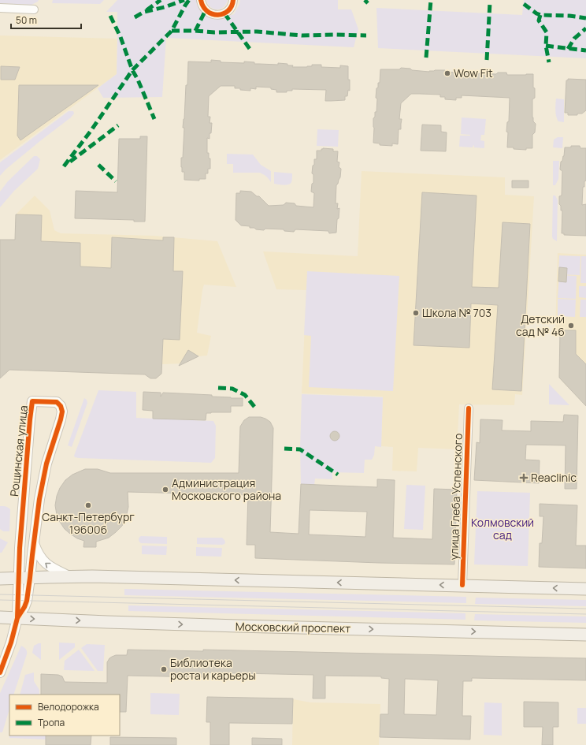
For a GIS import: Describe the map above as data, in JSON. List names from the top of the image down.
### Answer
{
  "streets": {
    "main road": ["Московский проспект"],
    "street": ["Рощинская улица", "улица Глеба Успенского"]
  },
  "crossings": [
    ["Рощинская улица", "Московский проспект"]
  ],
  "parks": ["Колмовский сад"],
  "places": {
    "other": [
      "Wow Fit",
      "Школа № 703",
      "Детский сад № 46",
      "Администрация Московского района",
      "Санкт-Петербург 196006",
      "Библиотека роста и карьеры"
    ],
    "health": ["Reaclinic"]
  },
  "legend": ["Велодорожка", "Тропа"],
  "scale_bar": "50 m"
}
